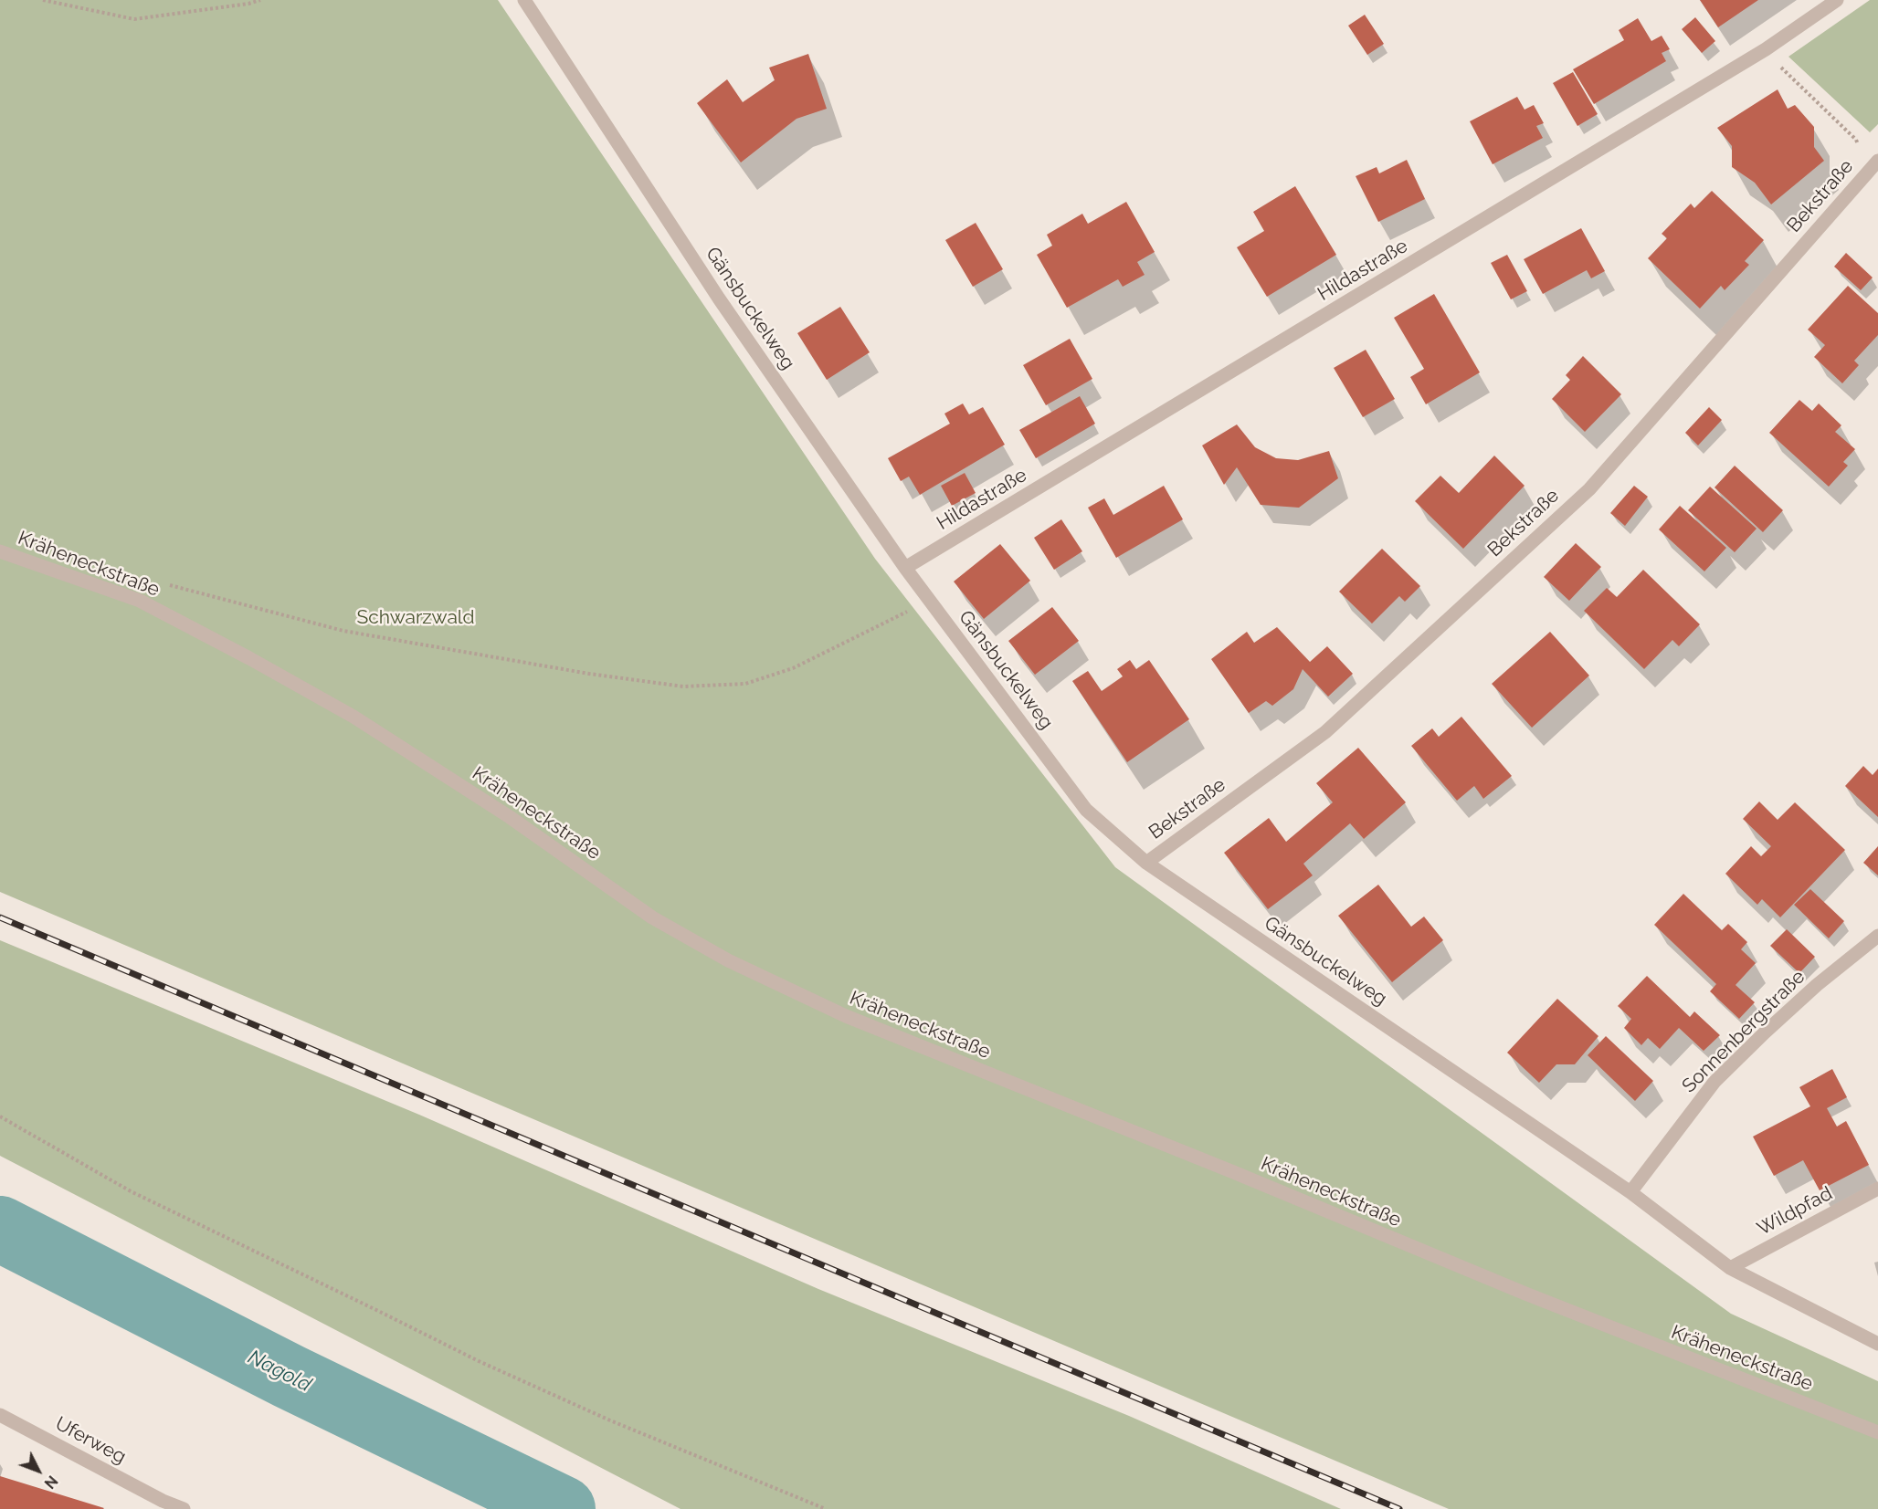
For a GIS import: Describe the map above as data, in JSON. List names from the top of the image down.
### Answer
{
  "streets": {
    "street": [
      "Bekstraße",
      "Hildastraße",
      "Gänsbuckelweg",
      "Kräheneckstraße",
      "Sonnenbergstraße",
      "Wildpfad",
      "Uferweg"
    ]
  },
  "crossings": [
    ["Bekstraße", "Gänsbuckelweg"],
    ["Hildastraße", "Gänsbuckelweg"],
    ["Gänsbuckelweg", "Sonnenbergstraße"],
    ["Gänsbuckelweg", "Wildpfad"]
  ],
  "water": ["Nagold"],
  "parks": ["Schwarzwald"],
  "north": "bottom right"
}
